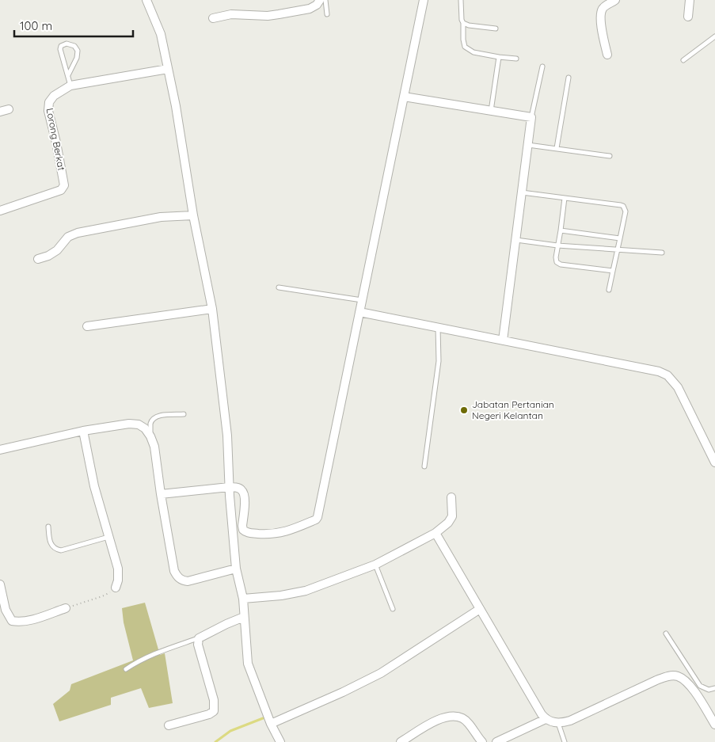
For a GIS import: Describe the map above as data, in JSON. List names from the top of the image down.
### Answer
{
  "streets": {
    "street": ["Lorong Berkat"]
  },
  "places": ["Jabatan Pertanian Negeri Kelantan"],
  "scale_bar": "100 m"
}
